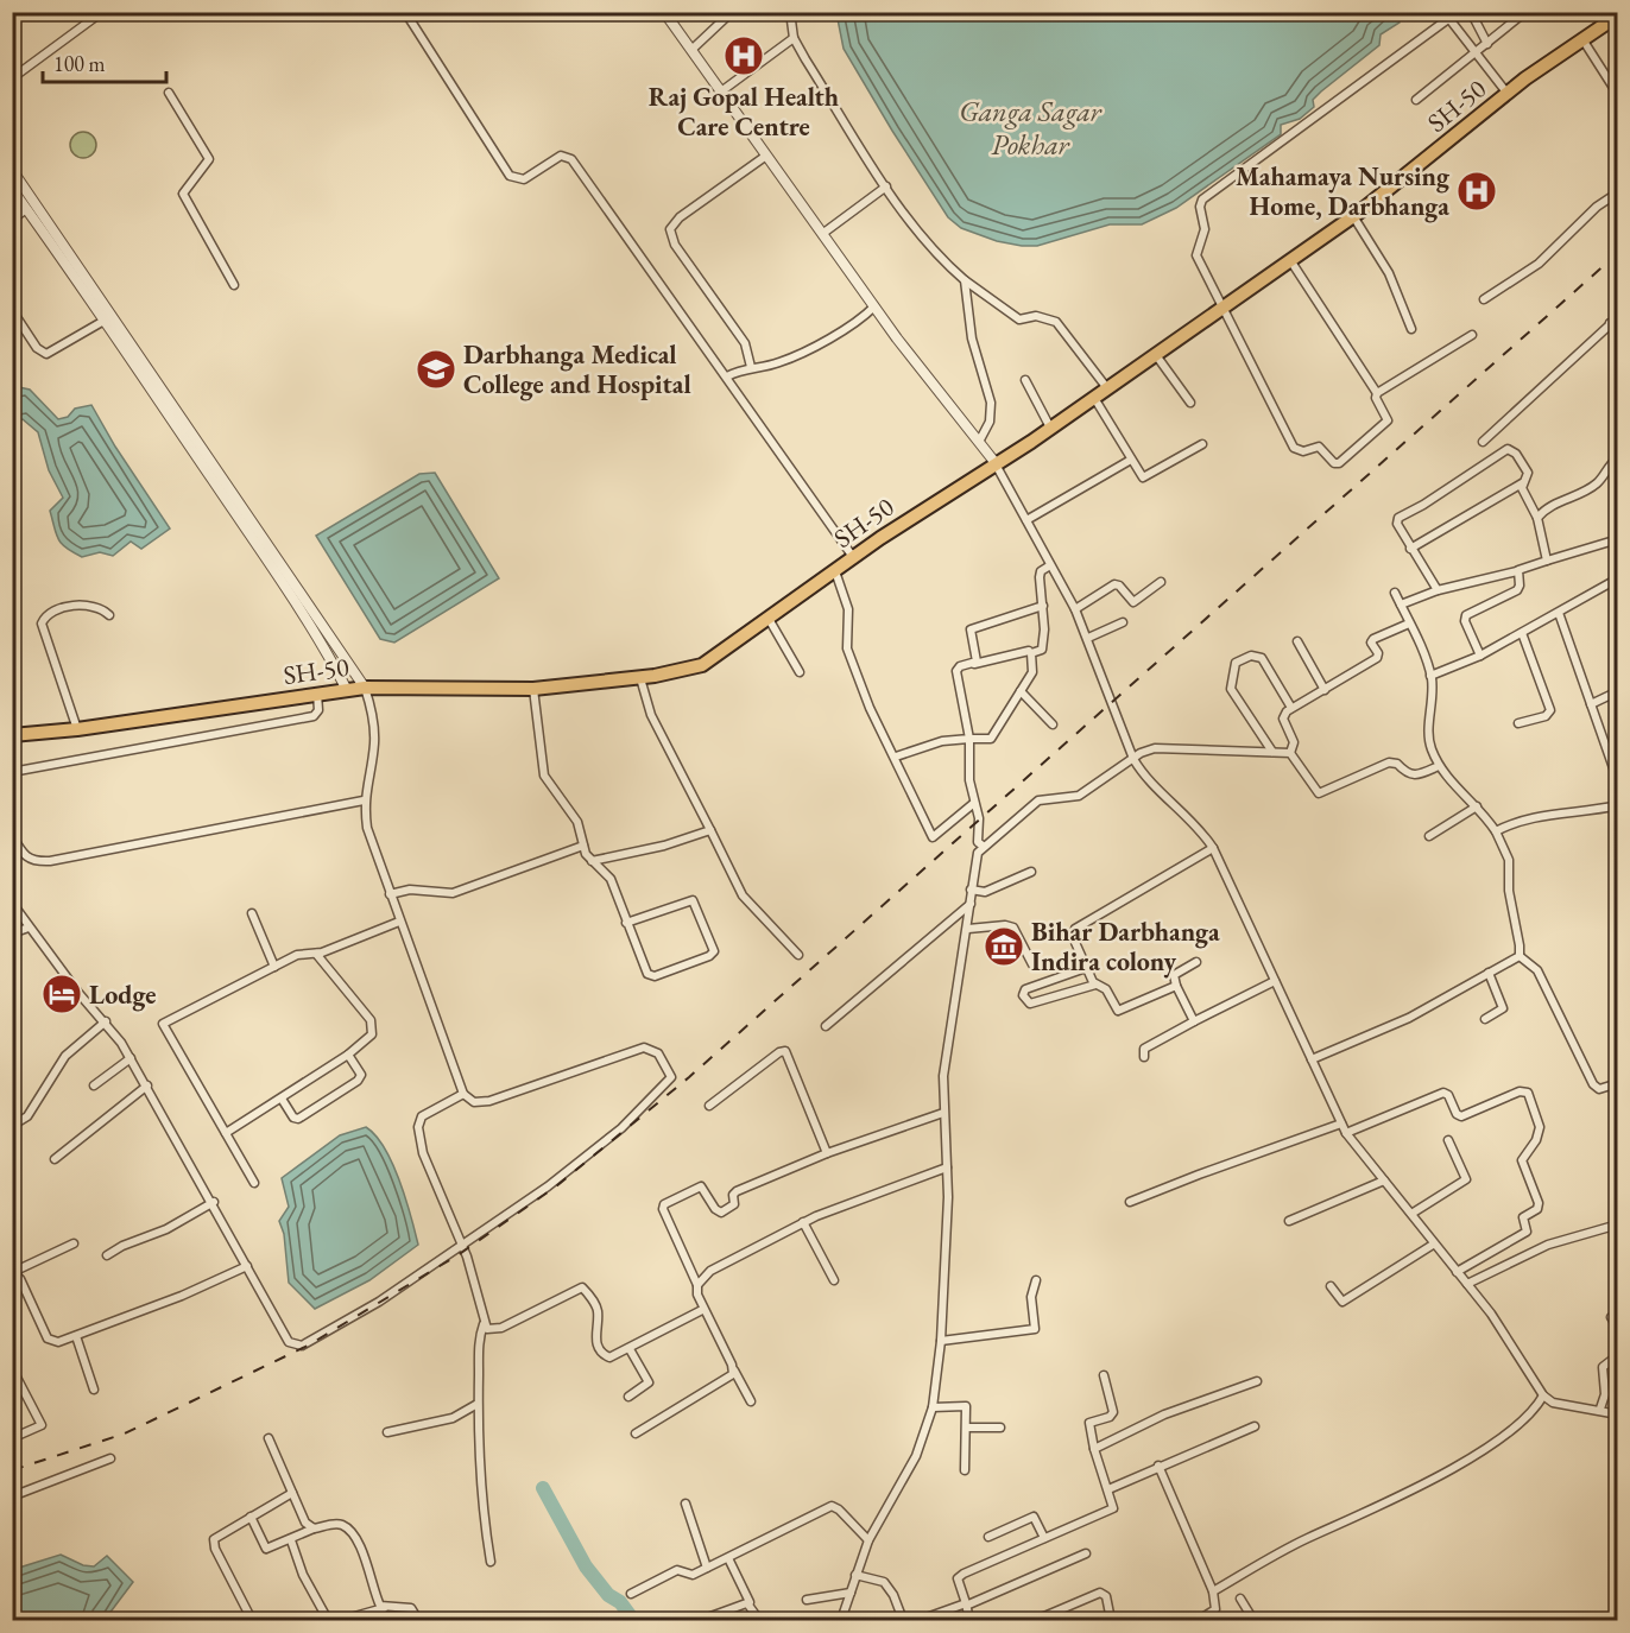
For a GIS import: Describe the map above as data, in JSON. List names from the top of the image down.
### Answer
{
  "streets": {
    "main road": ["SH-50"]
  },
  "water": ["Ganga Sagar Pokhar"],
  "places": {
    "hospital": ["Raj Gopal Health Care Centre", "Mahamaya Nursing Home, Darbhanga"],
    "school or university": ["Darbhanga Medical College and Hospital"],
    "museum": ["Bihar Darbhanga Indira colony"],
    "hotel": ["Lodge"]
  },
  "scale_bar": "100 m"
}
